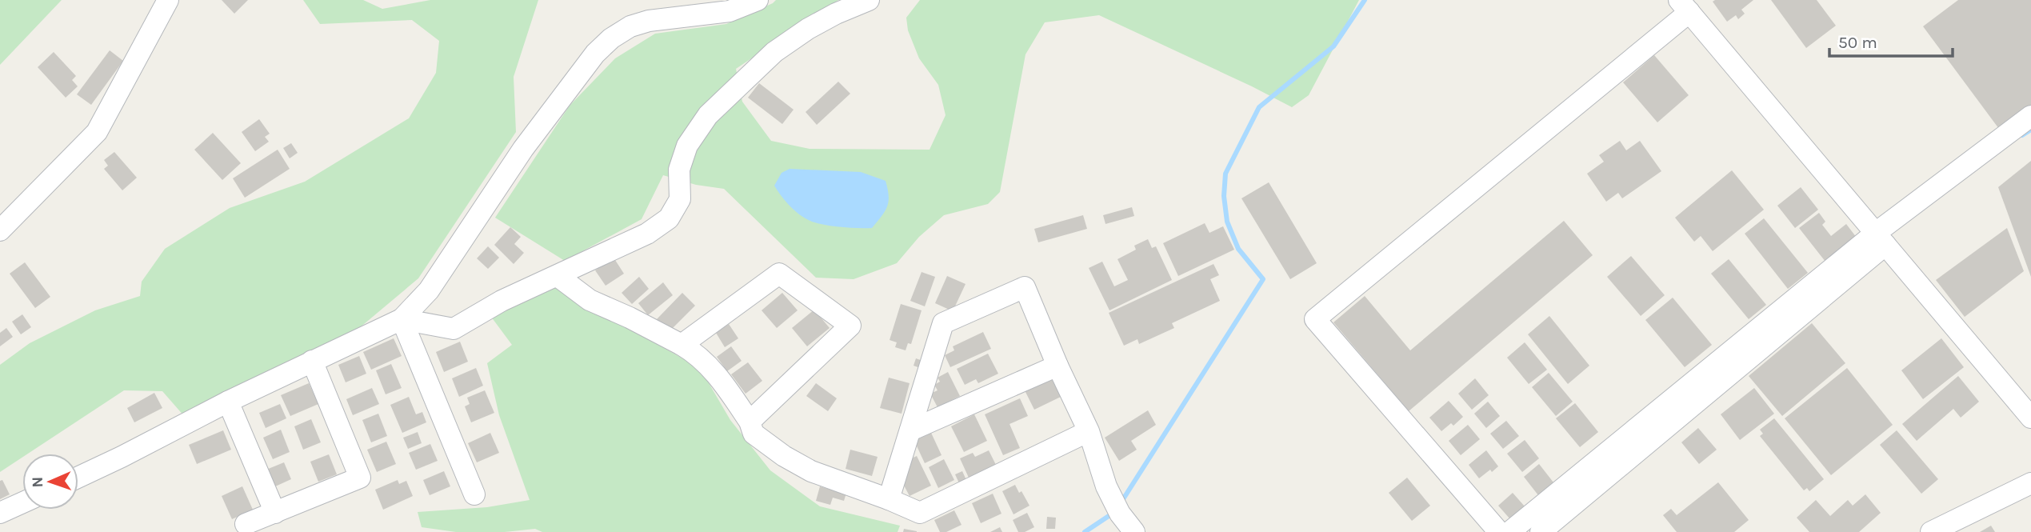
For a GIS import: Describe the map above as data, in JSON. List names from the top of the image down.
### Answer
{
  "scale_bar": "50 m",
  "north": "left"
}
